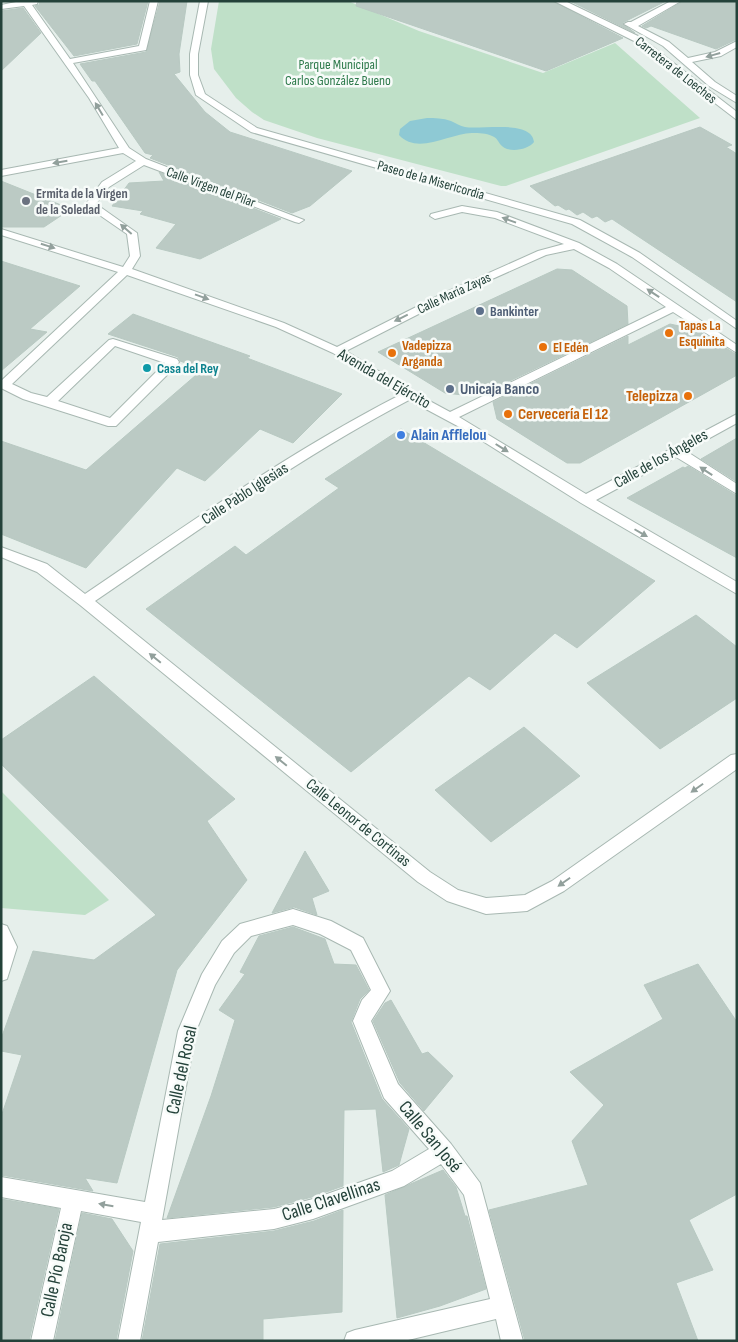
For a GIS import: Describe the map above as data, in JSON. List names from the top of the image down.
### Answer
{
  "streets": {
    "street": [
      "Carretera de Loeches",
      "Paseo de la Misericordia",
      "Calle Virgen del Pilar",
      "Calle María Zayas",
      "Avenida del Ejército",
      "Calle de los Ángeles",
      "Calle Pablo Iglesias",
      "Calle Leonor de Cortinas",
      "Calle del Rosal",
      "Calle San José",
      "Calle Clavellinas",
      "Calle Pío Baroja"
    ]
  },
  "crossings": [
    ["Paseo de la Misericordia", "Calle María Zayas"],
    ["Calle María Zayas", "Avenida del Ejército"],
    ["Avenida del Ejército", "Calle de los Ángeles"],
    ["Avenida del Ejército", "Calle Pablo Iglesias"],
    ["Calle Pablo Iglesias", "Calle Leonor de Cortinas"],
    ["Calle del Rosal", "Calle San José"],
    ["Calle del Rosal", "Calle Clavellinas"],
    ["Calle San José", "Calle Clavellinas"],
    ["Calle Clavellinas", "Calle Pío Baroja"]
  ],
  "one_way": ["Avenida del Ejército", "Calle Leonor de Cortinas"],
  "parks": ["Parque Municipal Carlos González Bueno"],
  "places": [
    "Ermita de la Virgen de la Soledad",
    "Bankinter",
    "Tapas La Esquinita",
    "El Edén",
    "Vadepizza Arganda",
    "Casa del Rey",
    "Unicaja Banco",
    "Telepizza",
    "Cervecería El 12",
    "Alain Afflelou"
  ]
}
